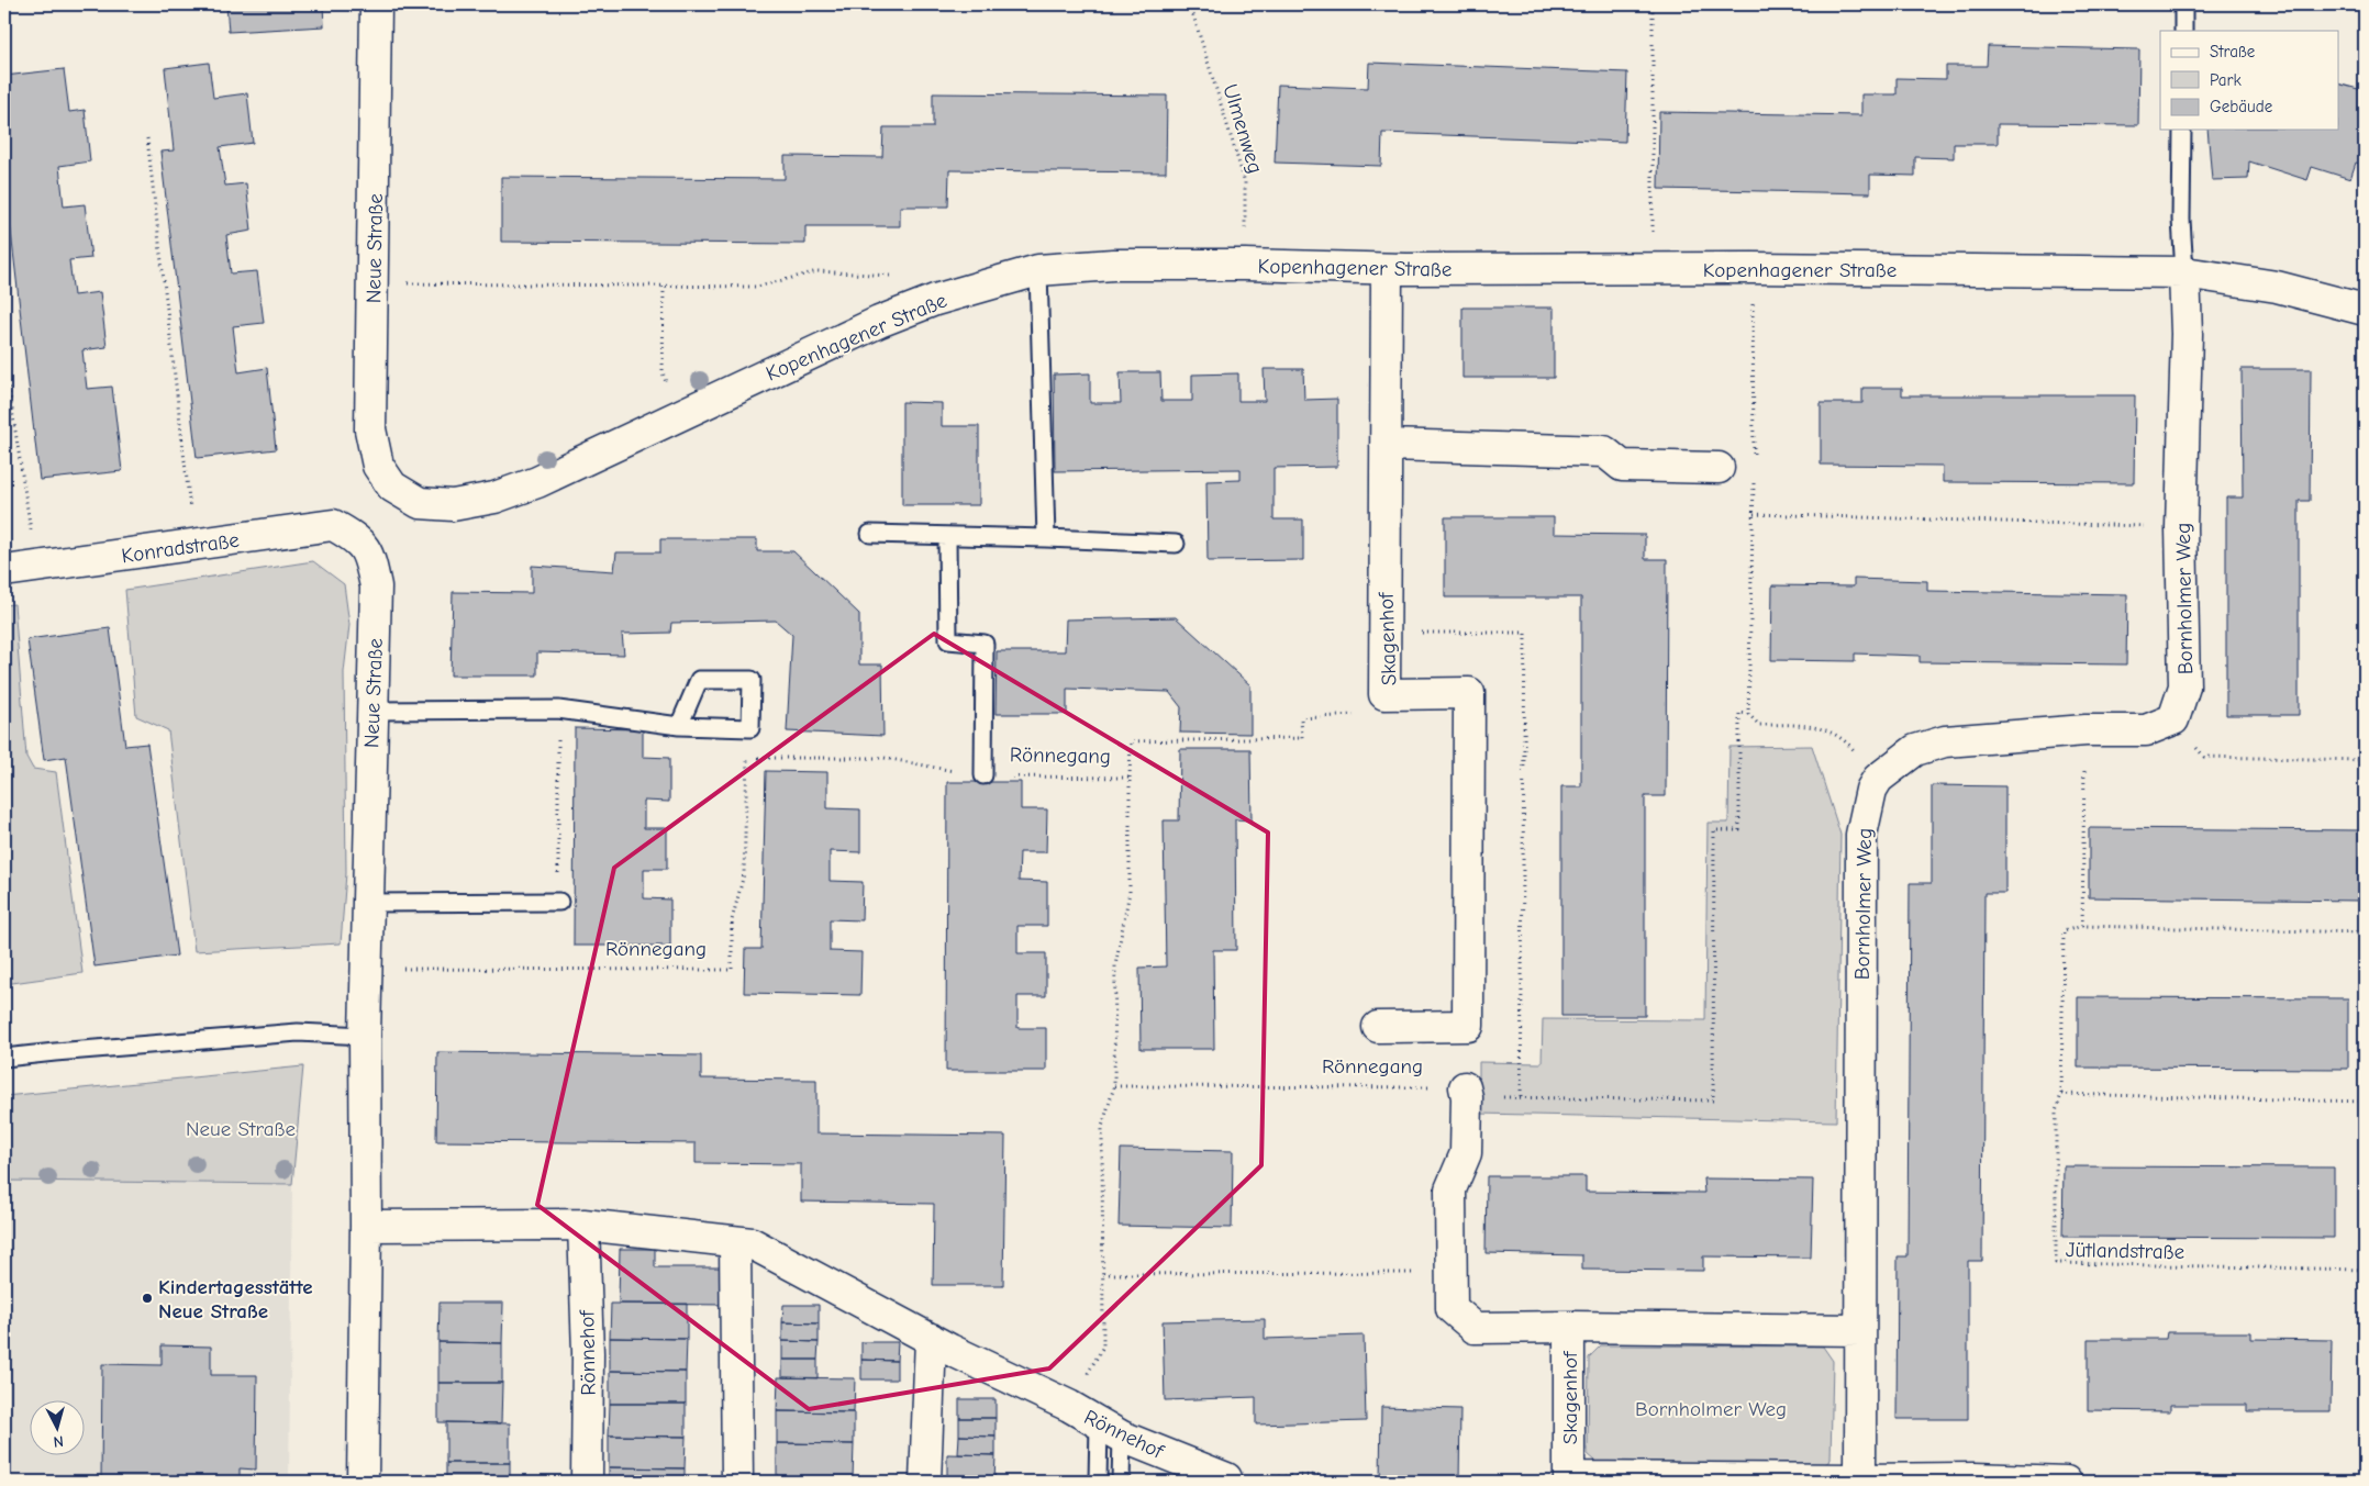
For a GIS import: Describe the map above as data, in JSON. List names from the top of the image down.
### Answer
{
  "streets": {
    "street": [
      "Neue Straße",
      "Kopenhagener Straße",
      "Konradstraße",
      "Bornholmer Weg",
      "Skagenhof",
      "Rönnehof"
    ],
    "path": ["Ulmenweg", "Rönnegang", "Jütlandstraße"]
  },
  "crossings": [
    ["Ulmenweg", "Kopenhagener Straße"],
    ["Neue Straße", "Kopenhagener Straße"],
    ["Neue Straße", "Konradstraße"],
    ["Neue Straße", "Rönnegang"],
    ["Neue Straße", "Rönnehof"],
    ["Kopenhagener Straße", "Bornholmer Weg"],
    ["Kopenhagener Straße", "Skagenhof"],
    ["Bornholmer Weg", "Skagenhof"],
    ["Skagenhof", "Rönnegang"],
    ["Rönnegang", "Rönnehof"]
  ],
  "parks": ["Neue Straße", "Bornholmer Weg"],
  "places": ["Kindertagesstätte Neue Straße"],
  "legend": ["Straße", "Park", "Gebäude"],
  "north": "bottom"
}
